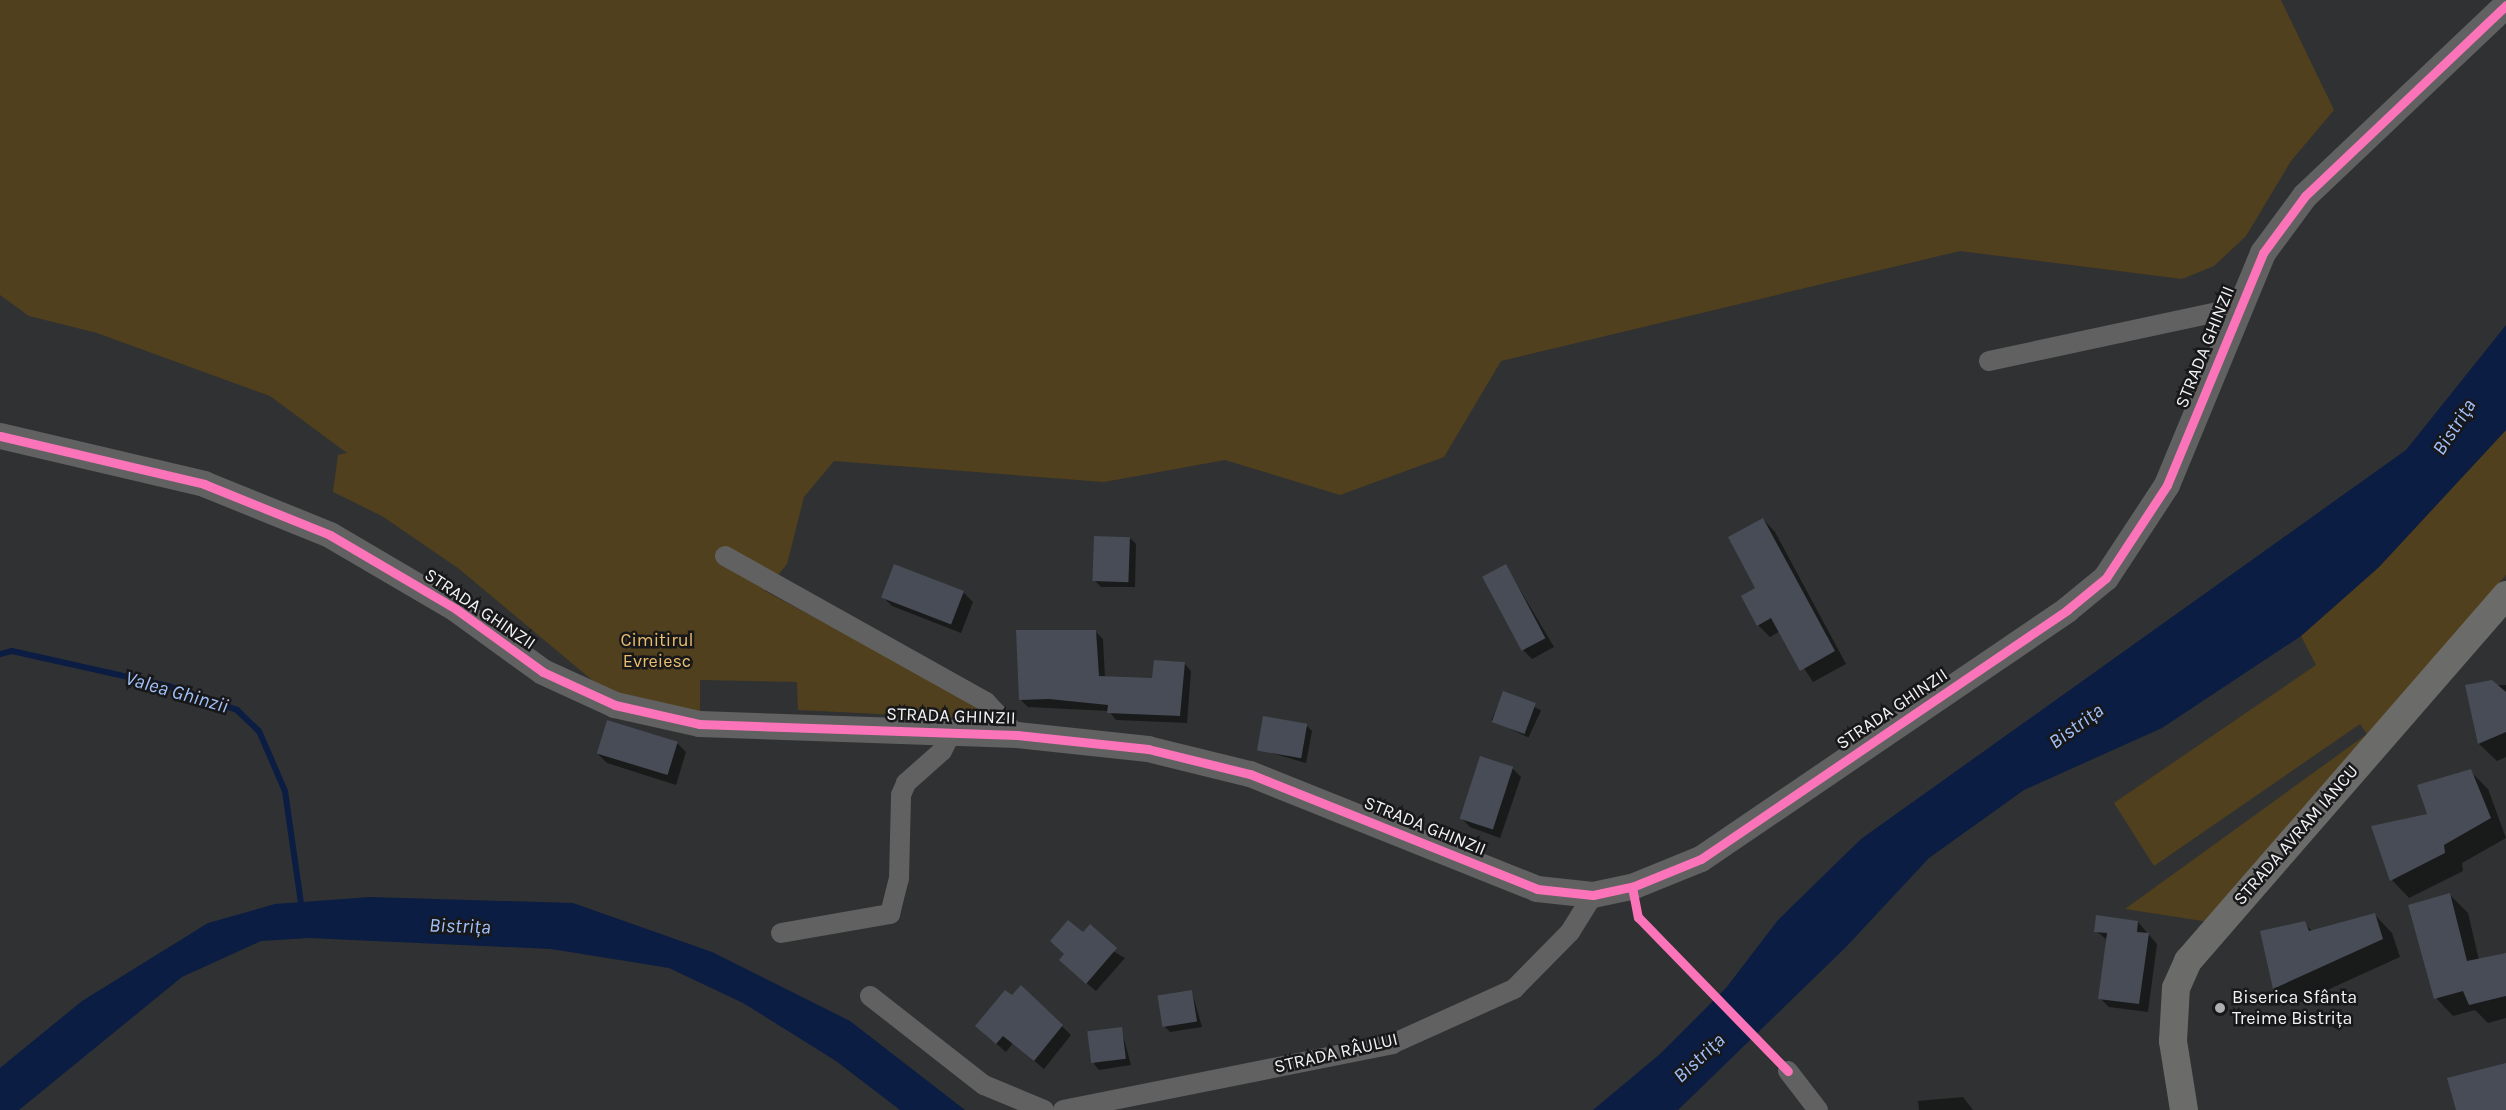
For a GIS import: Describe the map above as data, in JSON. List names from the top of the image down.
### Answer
{
  "streets": {
    "main road": ["STRADA AVRAM IANCU"],
    "street": ["STRADA GHINZII", "STRADA RÂULUI"]
  },
  "crossings": [
    ["STRADA GHINZII", "STRADA RÂULUI"]
  ],
  "water": ["Bistrița", "Valea Ghinzii"],
  "parks": ["Cimitirul Evreiesc"],
  "places": ["Biserica Sfânta Treime Bistrița"]
}
